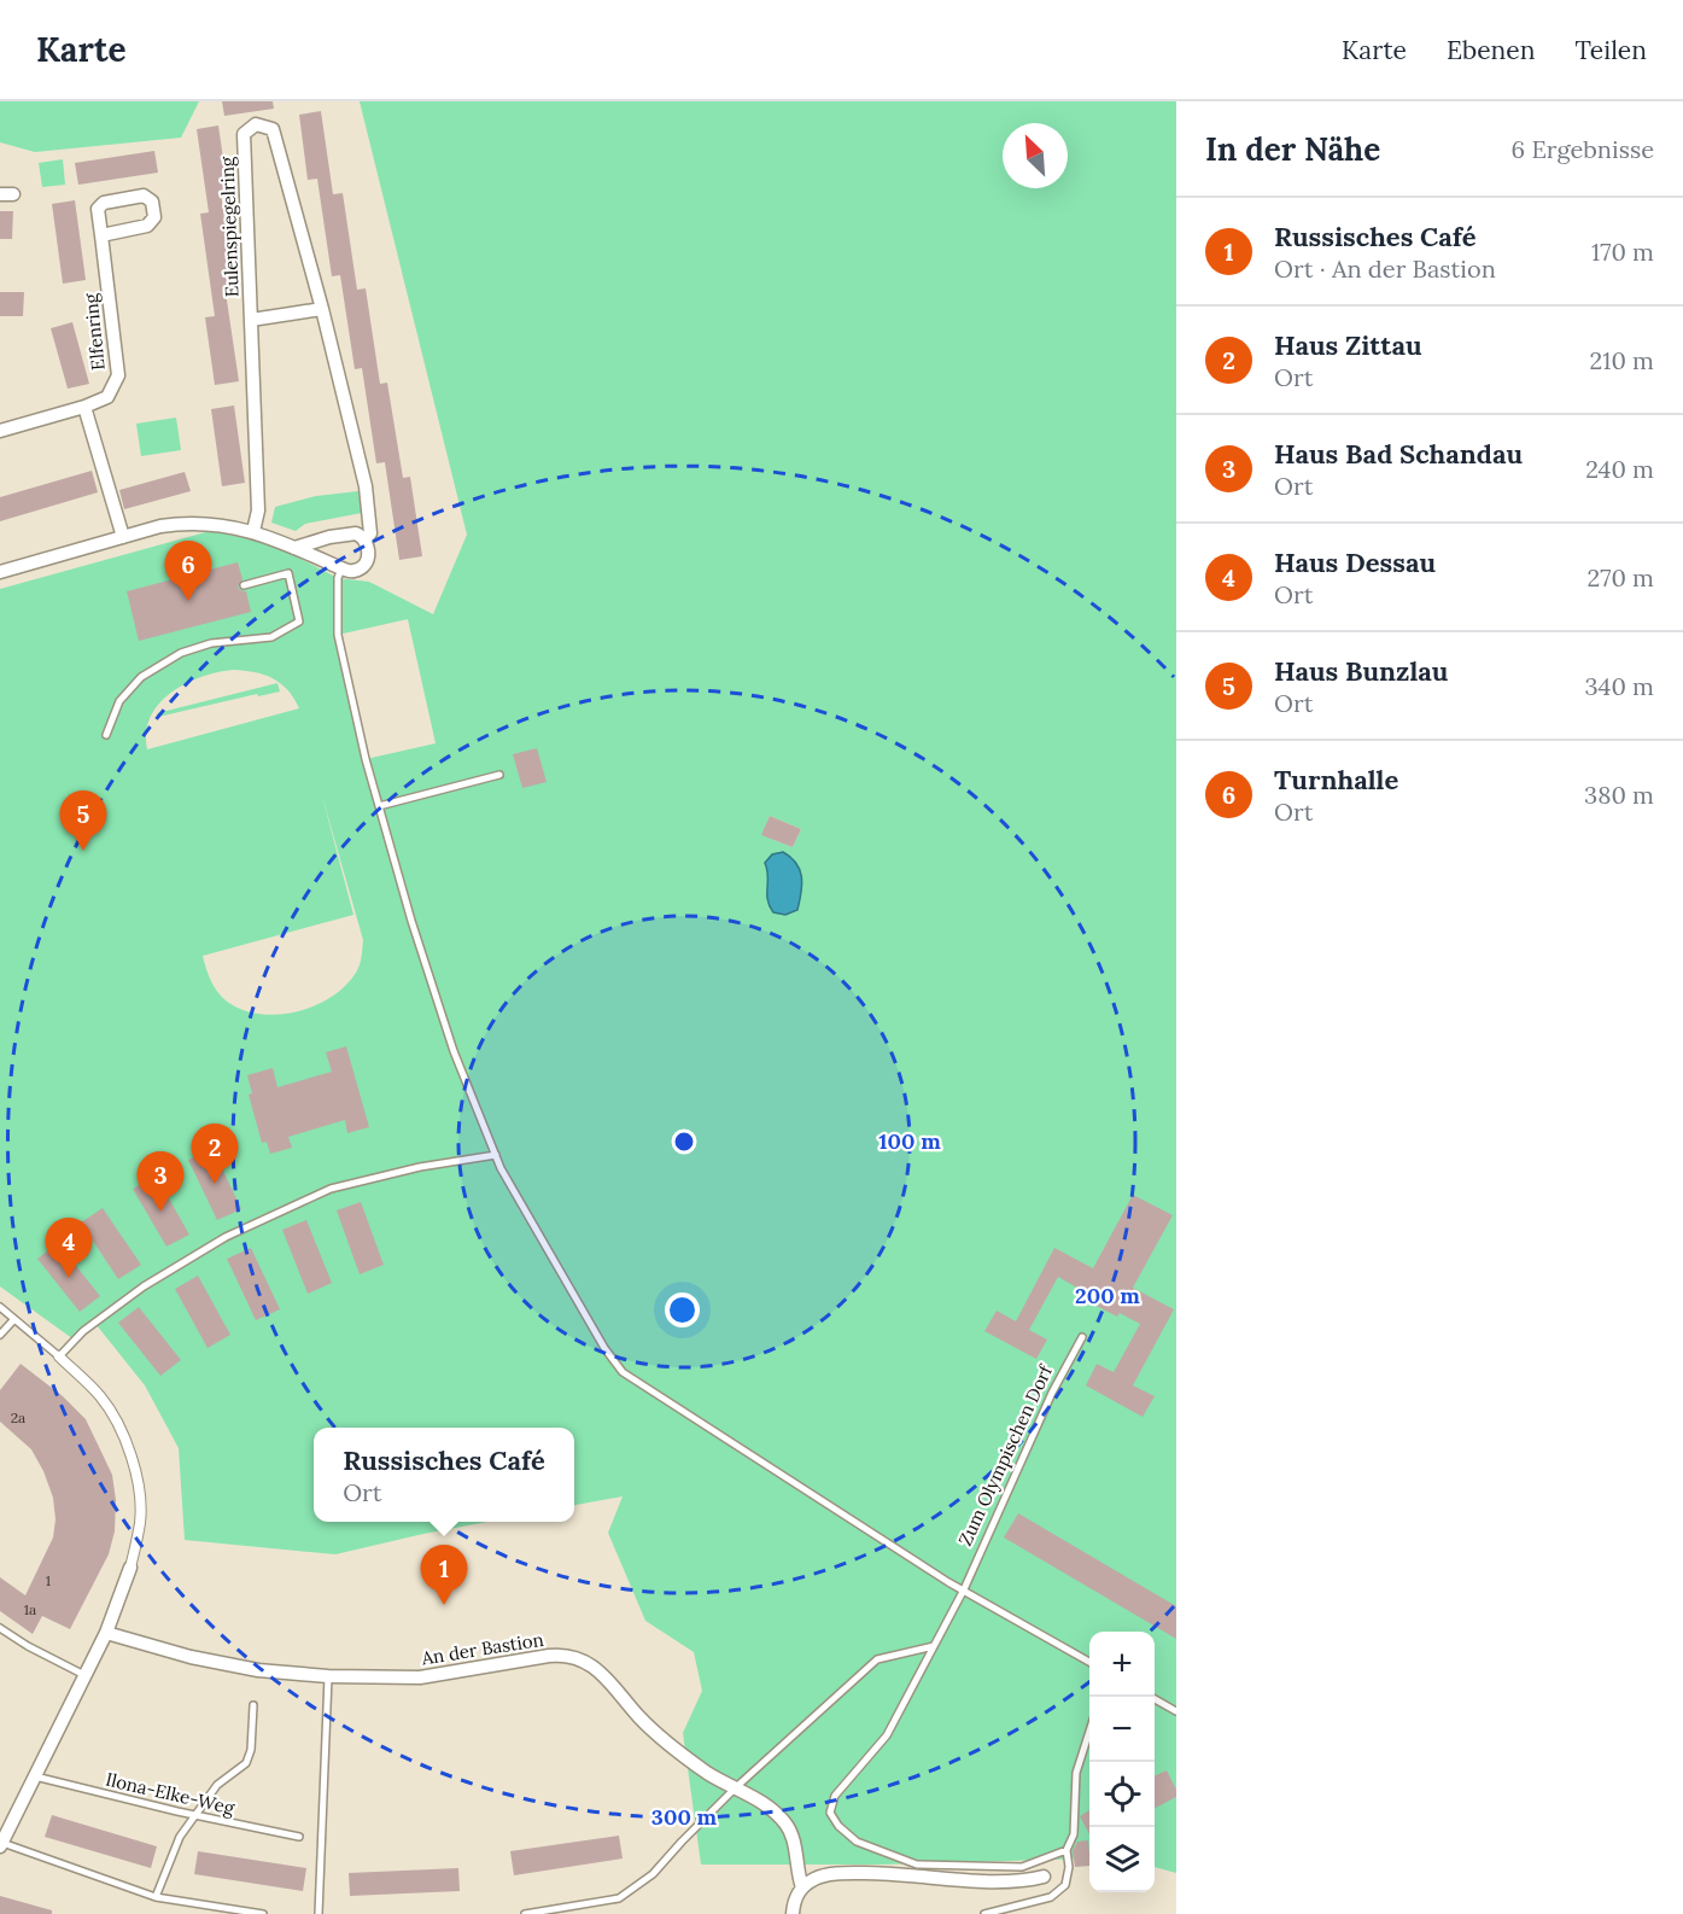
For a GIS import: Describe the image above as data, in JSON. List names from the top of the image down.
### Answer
{
  "streets": {
    "street": ["Eulenspiegelring", "Elfenring", "An der Bastion"],
    "lane": ["Zum Olympischen Dorf", "Ilona-Elke-Weg"]
  },
  "house_numbers": ["2a", "1", "1a"],
  "north": "top left",
  "page": {
    "header": "Karte",
    "nav": ["Karte", "Ebenen", "Teilen"],
    "heading": ["In der Nähe", "6 Ergebnisse"],
    "list": [
      {
        "mark": "1",
        "name": "Russisches Café",
        "note": "Ort · An der Bastion",
        "value": "170 m"
      },
      {
        "mark": "2",
        "name": "Haus Zittau",
        "note": "Ort",
        "value": "210 m"
      },
      {
        "mark": "3",
        "name": "Haus Bad Schandau",
        "note": "Ort",
        "value": "240 m"
      },
      {
        "mark": "4",
        "name": "Haus Dessau",
        "note": "Ort",
        "value": "270 m"
      },
      {
        "mark": "5",
        "name": "Haus Bunzlau",
        "note": "Ort",
        "value": "340 m"
      },
      {
        "mark": "6",
        "name": "Turnhalle",
        "note": "Ort",
        "value": "380 m"
      }
    ],
    "pins": [
      "6",
      "5",
      "2",
      "3",
      "4",
      "1"
    ],
    "popup": ["Russisches Café", "Ort"],
    "map_buttons": ["+", "−"]
  },
  "rings": ["100 m", "200 m", "300 m"]
}
